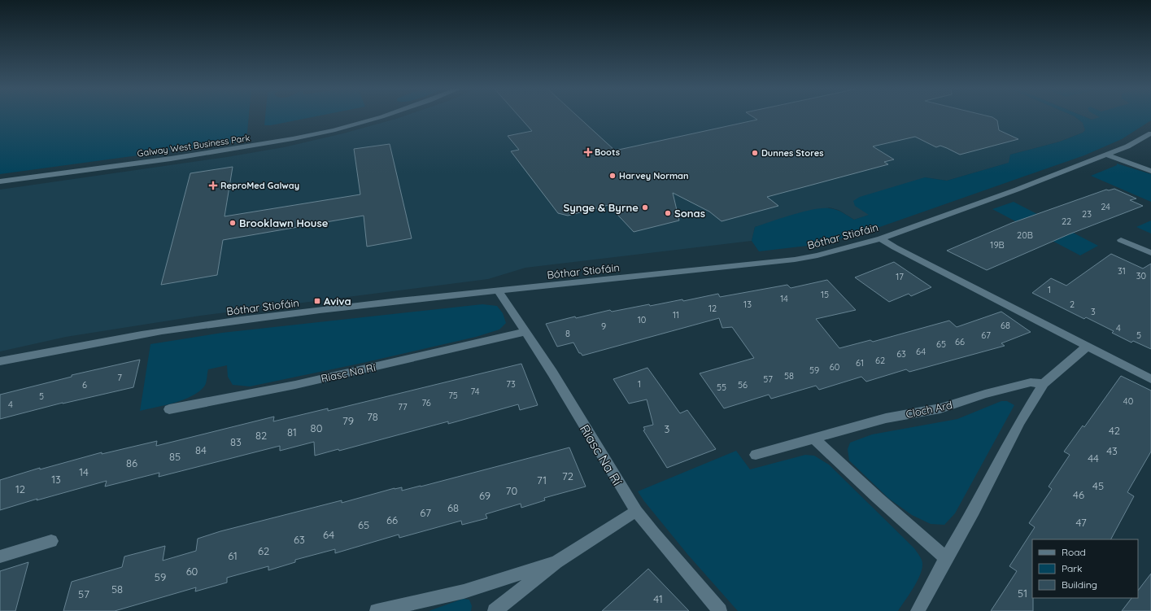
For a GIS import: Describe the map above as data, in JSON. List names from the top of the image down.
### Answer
{
  "streets": {
    "street": [
      "Galway West Business Park",
      "Bóthar Stiofáin",
      "Riasc Na Rí",
      "Cloch Ard"
    ]
  },
  "crossings": [
    ["Bóthar Stiofáin", "Riasc Na Rí"]
  ],
  "places": {
    "health": ["Boots", "ReproMed Galway"],
    "other": [
      "Dunnes Stores",
      "Harvey Norman",
      "Synge & Byrne",
      "Sonas",
      "Brooklawn House"
    ],
    "transit": ["Aviva"]
  },
  "house_numbers": [
    "24",
    "23",
    "22",
    "20B",
    "19B",
    "31",
    "30",
    "17",
    "1",
    "15",
    "14",
    "13",
    "2",
    "12",
    "3",
    "11",
    "10",
    "68",
    "9",
    "4",
    "8",
    "67",
    "5",
    "66",
    "65",
    "64",
    "63",
    "62",
    "61",
    "60",
    "59",
    "58",
    "7",
    "57",
    "73",
    "1",
    "6",
    "56",
    "55",
    "74",
    "75",
    "5",
    "40",
    "76",
    "4",
    "77",
    "78",
    "79",
    "80",
    "3",
    "42",
    "81",
    "82",
    "83",
    "84",
    "43",
    "85",
    "44",
    "86",
    "14",
    "72",
    "13",
    "71",
    "45",
    "12",
    "70",
    "46",
    "69",
    "68",
    "67",
    "66",
    "47",
    "65",
    "64",
    "63",
    "62",
    "61",
    "60",
    "59",
    "58",
    "51",
    "57",
    "41"
  ],
  "legend": ["Road", "Park", "Building"]
}
